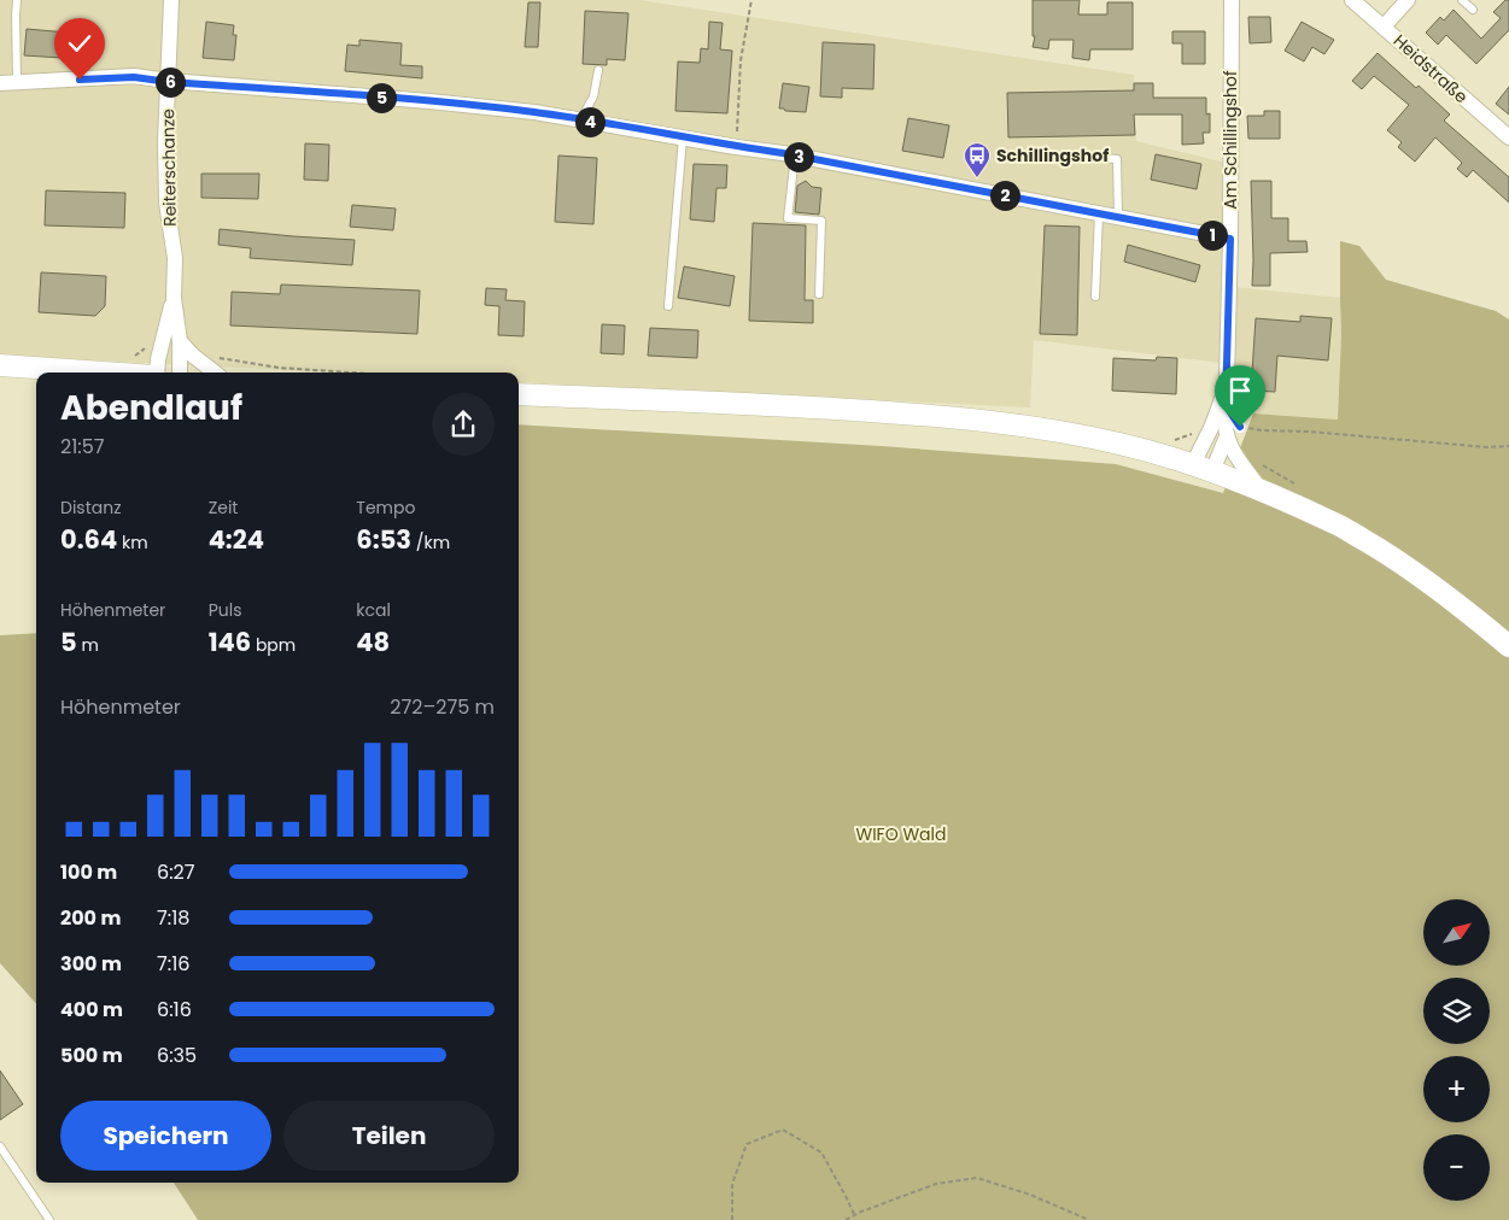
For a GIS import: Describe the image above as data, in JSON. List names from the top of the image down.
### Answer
{
  "streets": {
    "street": ["Heidstraße", "Am Schillingshof", "Reiterschanze"]
  },
  "parks": ["WIFO Wald"],
  "places": {
    "bus stop": ["Schillingshof"]
  },
  "north": "top right",
  "page": {
    "pins": [
      "6",
      "5",
      "4",
      "3",
      "2",
      "1"
    ],
    "heading": ["Abendlauf", "21:57"],
    "stats": [
      ["Distanz", "0.64 km"],
      ["Zeit", "4:24"],
      ["Tempo", "6:53 /km"],
      ["Höhenmeter", "5 m"],
      ["Puls", "146 bpm"],
      ["kcal", "48"]
    ],
    "chart": ["Höhenmeter", "272–275 m"],
    "list": [
      {
        "name": "100 m",
        "note": "6:27"
      },
      {
        "name": "200 m",
        "note": "7:18"
      },
      {
        "name": "300 m",
        "note": "7:16"
      },
      {
        "name": "400 m",
        "note": "6:16"
      },
      {
        "name": "500 m",
        "note": "6:35"
      }
    ],
    "map_buttons": ["+", "−"],
    "buttons": ["Speichern", "Teilen"]
  }
}
